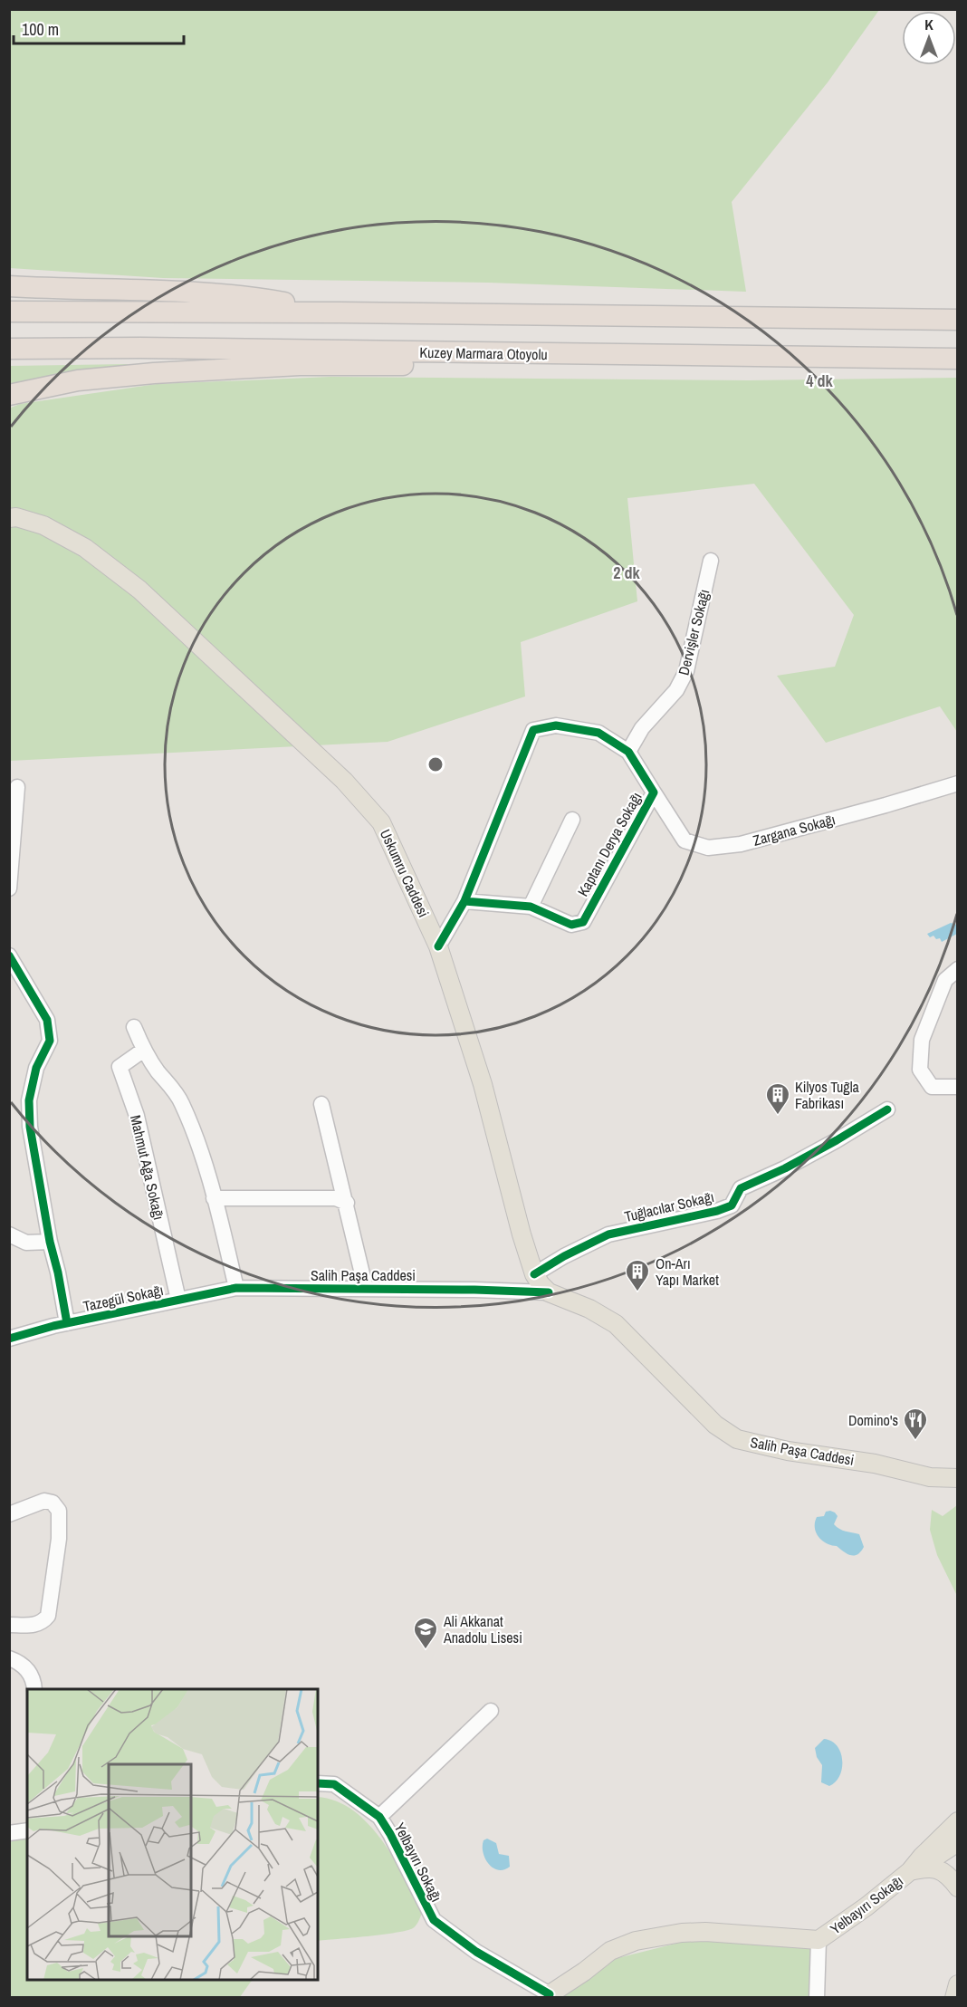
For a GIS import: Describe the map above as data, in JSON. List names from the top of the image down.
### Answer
{
  "streets": {
    "highway": ["Kuzey Marmara Otoyolu"],
    "main road": ["Uskumru Caddesi", "Salih Paşa Caddesi", "Yelbayırı Sokağı"],
    "street": [
      "Dervişler Sokağı",
      "Zargana Sokağı",
      "Kaptanı Derya Sokağı",
      "Mahmut Ağa Sokağı",
      "Tuğlacılar Sokağı",
      "Tazegül Sokağı"
    ]
  },
  "crossings": [
    ["Dervişler Sokağı", "Kaptanı Derya Sokağı"],
    ["Zargana Sokağı", "Kaptanı Derya Sokağı"],
    ["Kaptanı Derya Sokağı", "Uskumru Caddesi"],
    ["Uskumru Caddesi", "Tuğlacılar Sokağı"],
    ["Uskumru Caddesi", "Salih Paşa Caddesi"],
    ["Mahmut Ağa Sokağı", "Salih Paşa Caddesi"],
    ["Mahmut Ağa Sokağı", "Tazegül Sokağı"],
    ["Salih Paşa Caddesi", "Tazegül Sokağı"]
  ],
  "places": {
    "building": ["Kilyos Tuğla Fabrikası", "On-Arı Yapı Market"],
    "restaurant": ["Domino's"],
    "school or university": ["Ali Akkanat Anadolu Lisesi"]
  },
  "scale_bar": "100 m",
  "north": "top",
  "rings": ["4 dk", "2 dk"]
}
